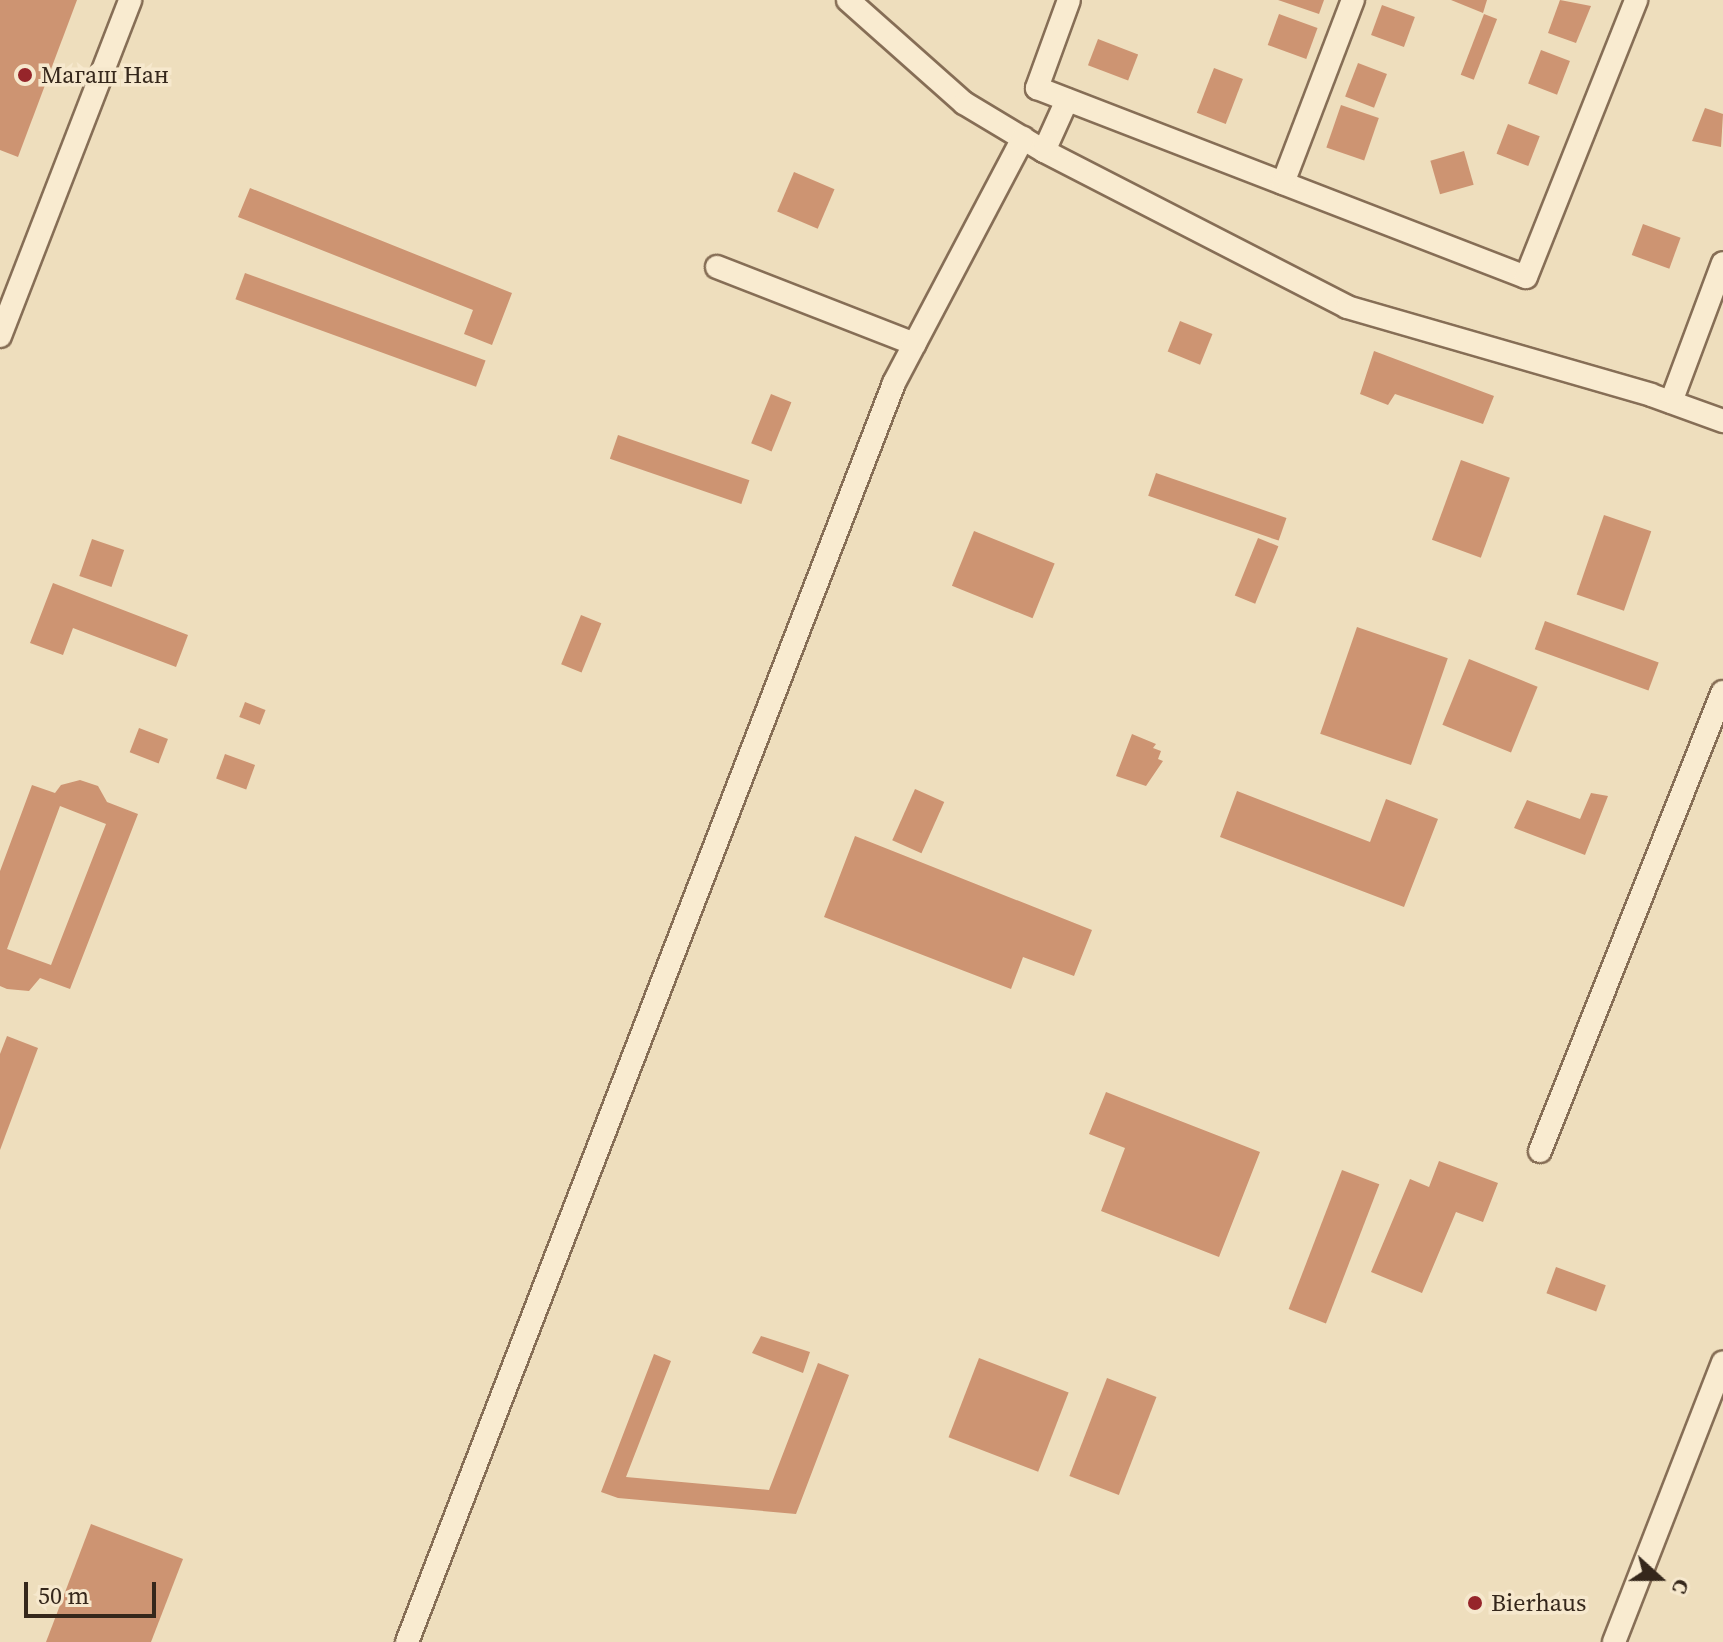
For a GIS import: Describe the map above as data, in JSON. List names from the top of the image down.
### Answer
{
  "places": ["Магаш Нан", "Bierhaus"],
  "scale_bar": "50 m",
  "north": "right"
}
